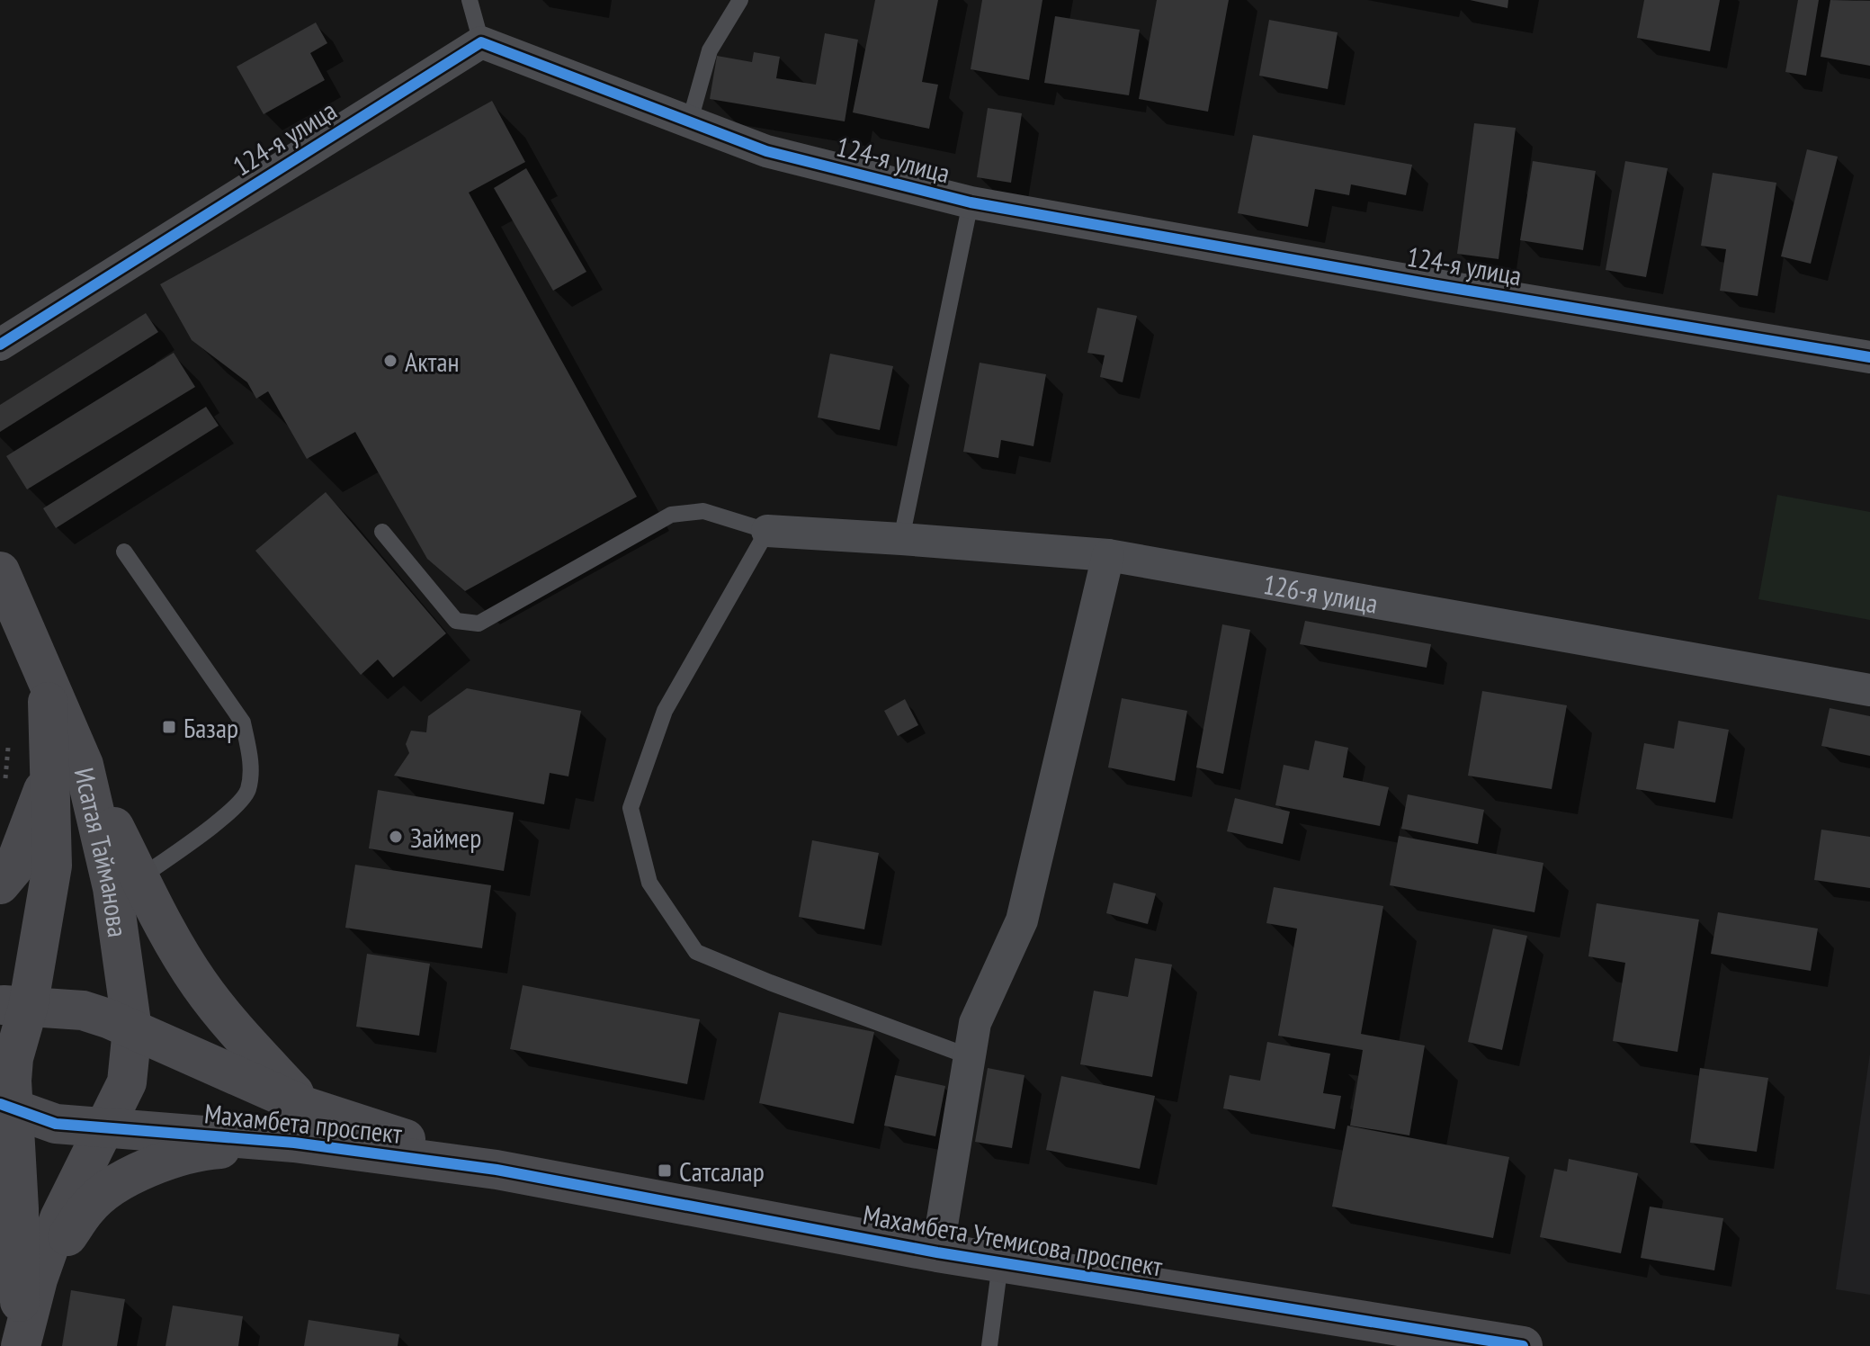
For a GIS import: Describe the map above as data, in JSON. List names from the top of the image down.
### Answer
{
  "streets": {
    "street": [
      "124-я улица",
      "126-я улица",
      "Исатая Тайманова",
      "Махамбета проспект",
      "Махамбета Утемисова проспект"
    ]
  },
  "crossings": [
    ["Исатая Тайманова", "Махамбета проспект"],
    ["Махамбета проспект", "Махамбета Утемисова проспект"]
  ],
  "places": {
    "other": ["Актан", "Займер"],
    "transit": ["Базар", "Сатсалар"]
  }
}
